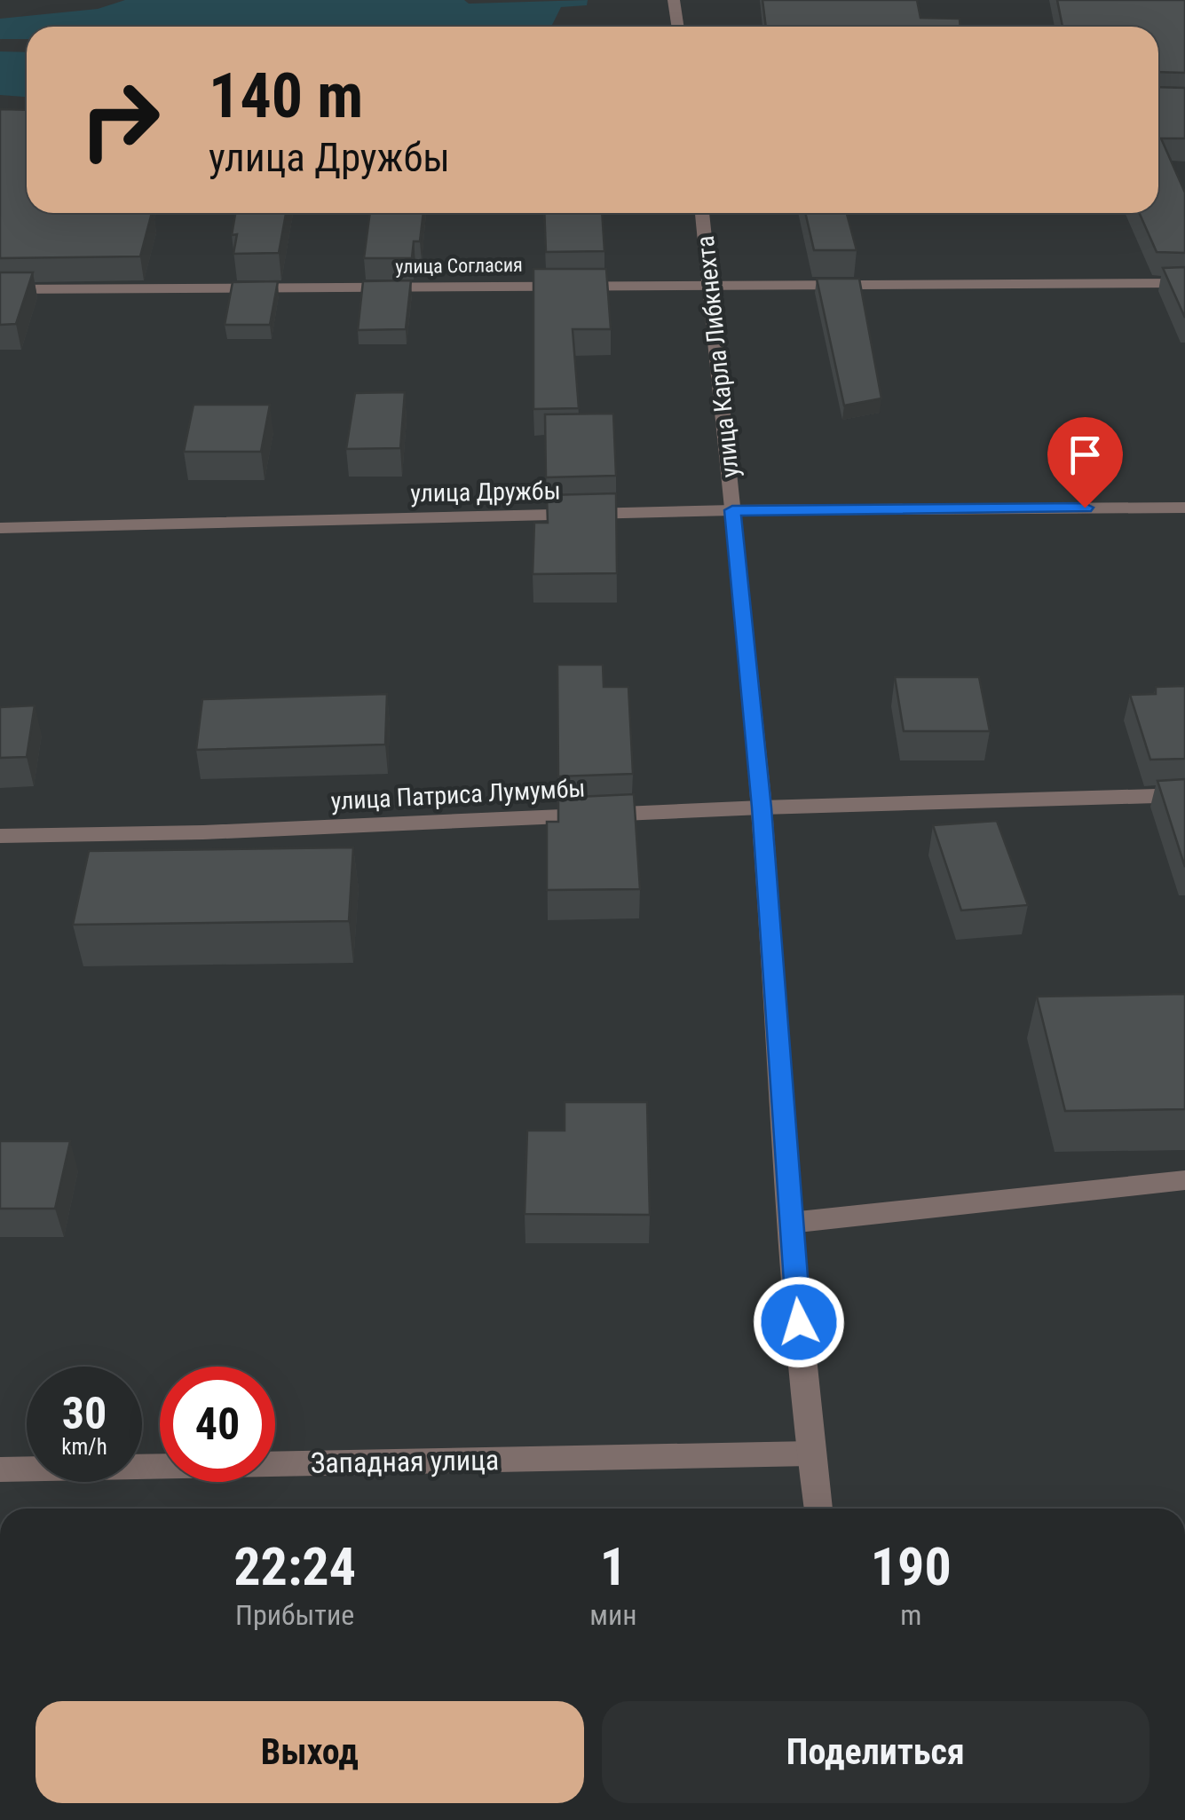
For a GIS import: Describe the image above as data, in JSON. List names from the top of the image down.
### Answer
{
  "streets": {
    "street": [
      "улица Согласия",
      "улица Карла Либкнехта",
      "улица Дружбы",
      "улица Патриса Лумумбы",
      "Западная улица"
    ]
  },
  "crossings": [
    ["улица Согласия", "улица Карла Либкнехта"],
    ["улица Карла Либкнехта", "улица Дружбы"],
    ["улица Карла Либкнехта", "улица Патриса Лумумбы"],
    ["улица Карла Либкнехта", "Западная улица"]
  ],
  "page": {
    "turn": ["140 m", "улица Дружбы"],
    "speed": "30 km/h",
    "limit": "40",
    "eta": [
      "22:24",
      "Прибытие",
      "1",
      "мин",
      "190",
      "m"
    ],
    "buttons": ["Выход", "Поделиться"]
  }
}
